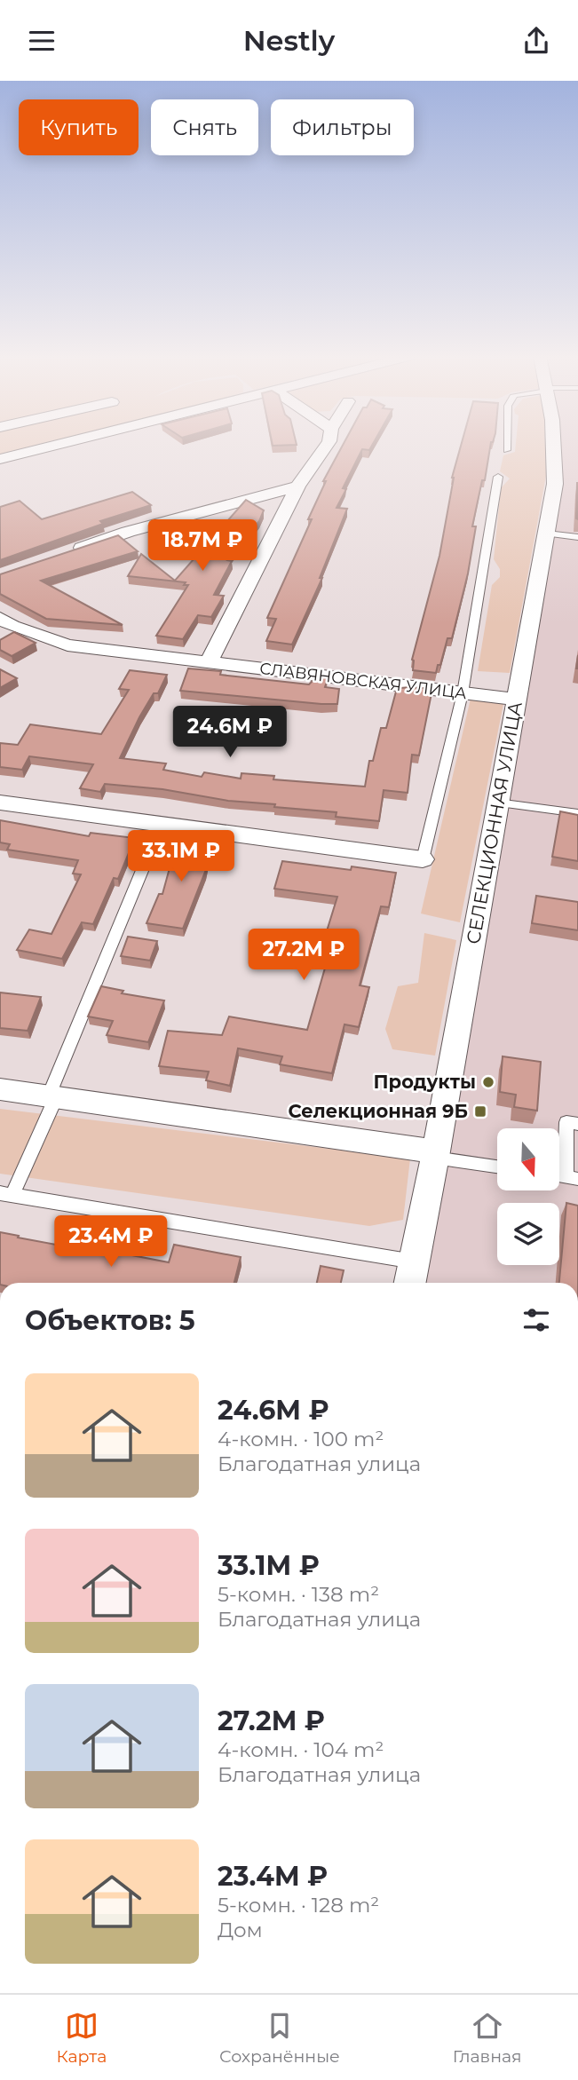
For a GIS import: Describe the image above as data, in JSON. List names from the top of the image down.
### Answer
{
  "streets": {
    "street": ["СЛАВЯНОВСКАЯ УЛИЦА", "СЕЛЕКЦИОННАЯ УЛИЦА"]
  },
  "crossings": [
    ["СЛАВЯНОВСКАЯ УЛИЦА", "СЕЛЕКЦИОННАЯ УЛИЦА"]
  ],
  "places": {
    "other": ["Продукты"],
    "transit": ["Селекционная 9Б"]
  },
  "north": "bottom",
  "page": {
    "header": "Nestly",
    "chip": ["Купить", "Снять", "Фильтры"],
    "price": [
      "18.7M ₽",
      "24.6M ₽",
      "33.1M ₽",
      "27.2M ₽",
      "23.4M ₽"
    ],
    "heading": "Объектов: 5",
    "list": [
      {
        "name": "24.6M ₽",
        "note": "4-комн. · 100 m² · Благодатная улица"
      },
      {
        "name": "33.1M ₽",
        "note": "5-комн. · 138 m² · Благодатная улица"
      },
      {
        "name": "27.2M ₽",
        "note": "4-комн. · 104 m² · Благодатная улица"
      },
      {
        "name": "23.4M ₽",
        "note": "5-комн. · 128 m² · Дом"
      }
    ],
    "tabs": ["Карта", "Сохранённые", "Главная"]
  }
}
